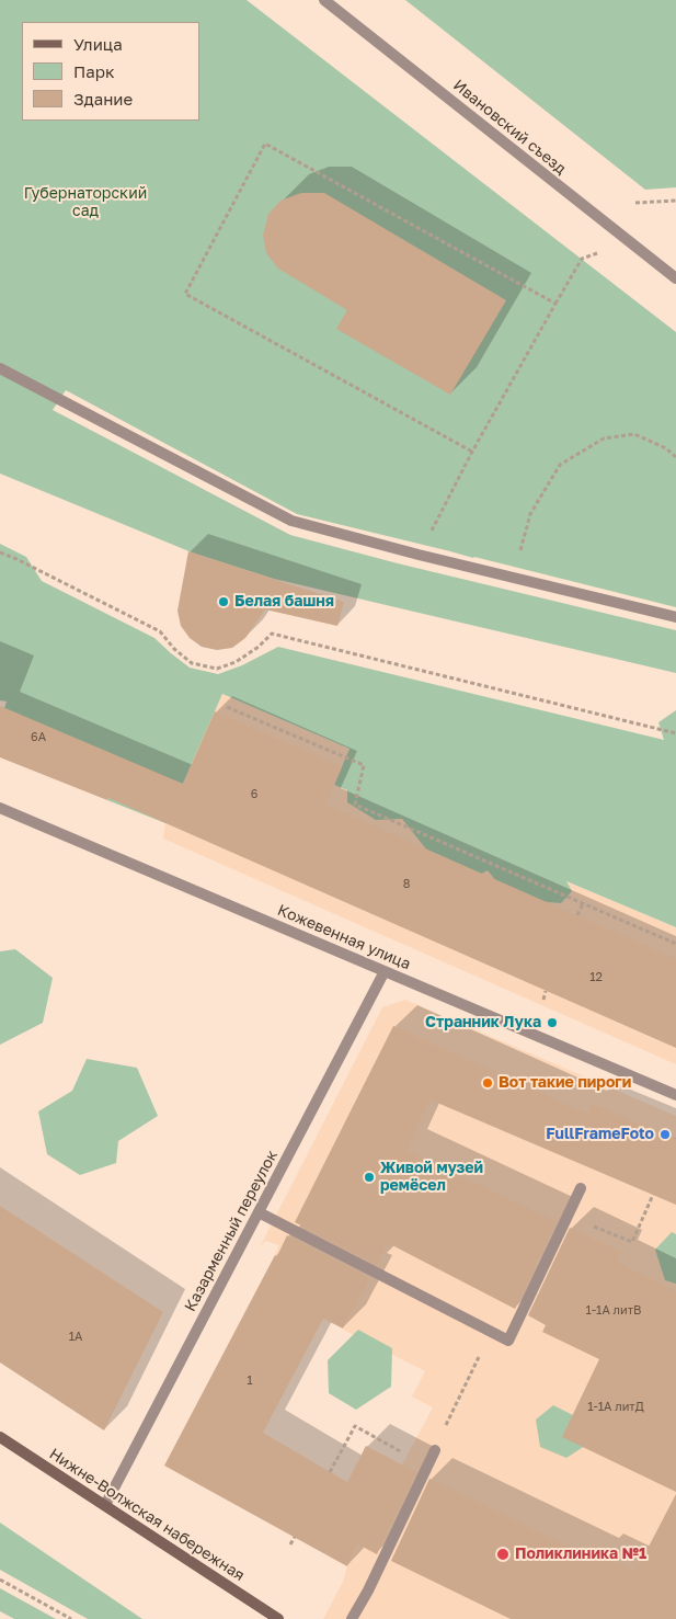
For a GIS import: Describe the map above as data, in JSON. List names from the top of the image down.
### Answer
{
  "streets": {
    "main road": ["Нижне-Волжская набережная"],
    "street": ["Ивановский съезд", "Кожевенная улица", "Казарменный переулок"]
  },
  "crossings": [
    ["Кожевенная улица", "Казарменный переулок"],
    ["Казарменный переулок", "Нижне-Волжская набережная"]
  ],
  "parks": ["Губернаторский сад"],
  "places": [
    "Белая башня",
    "Странник Лука",
    "Вот такие пироги",
    "FullFrameFoto",
    "Живой музей ремёсел",
    "Поликлиника №1"
  ],
  "house_numbers": [
    "6А",
    "6",
    "8",
    "12",
    "1-1А литВ",
    "1А",
    "1",
    "1-1А литД"
  ],
  "legend": ["Улица", "Парк", "Здание"]
}
